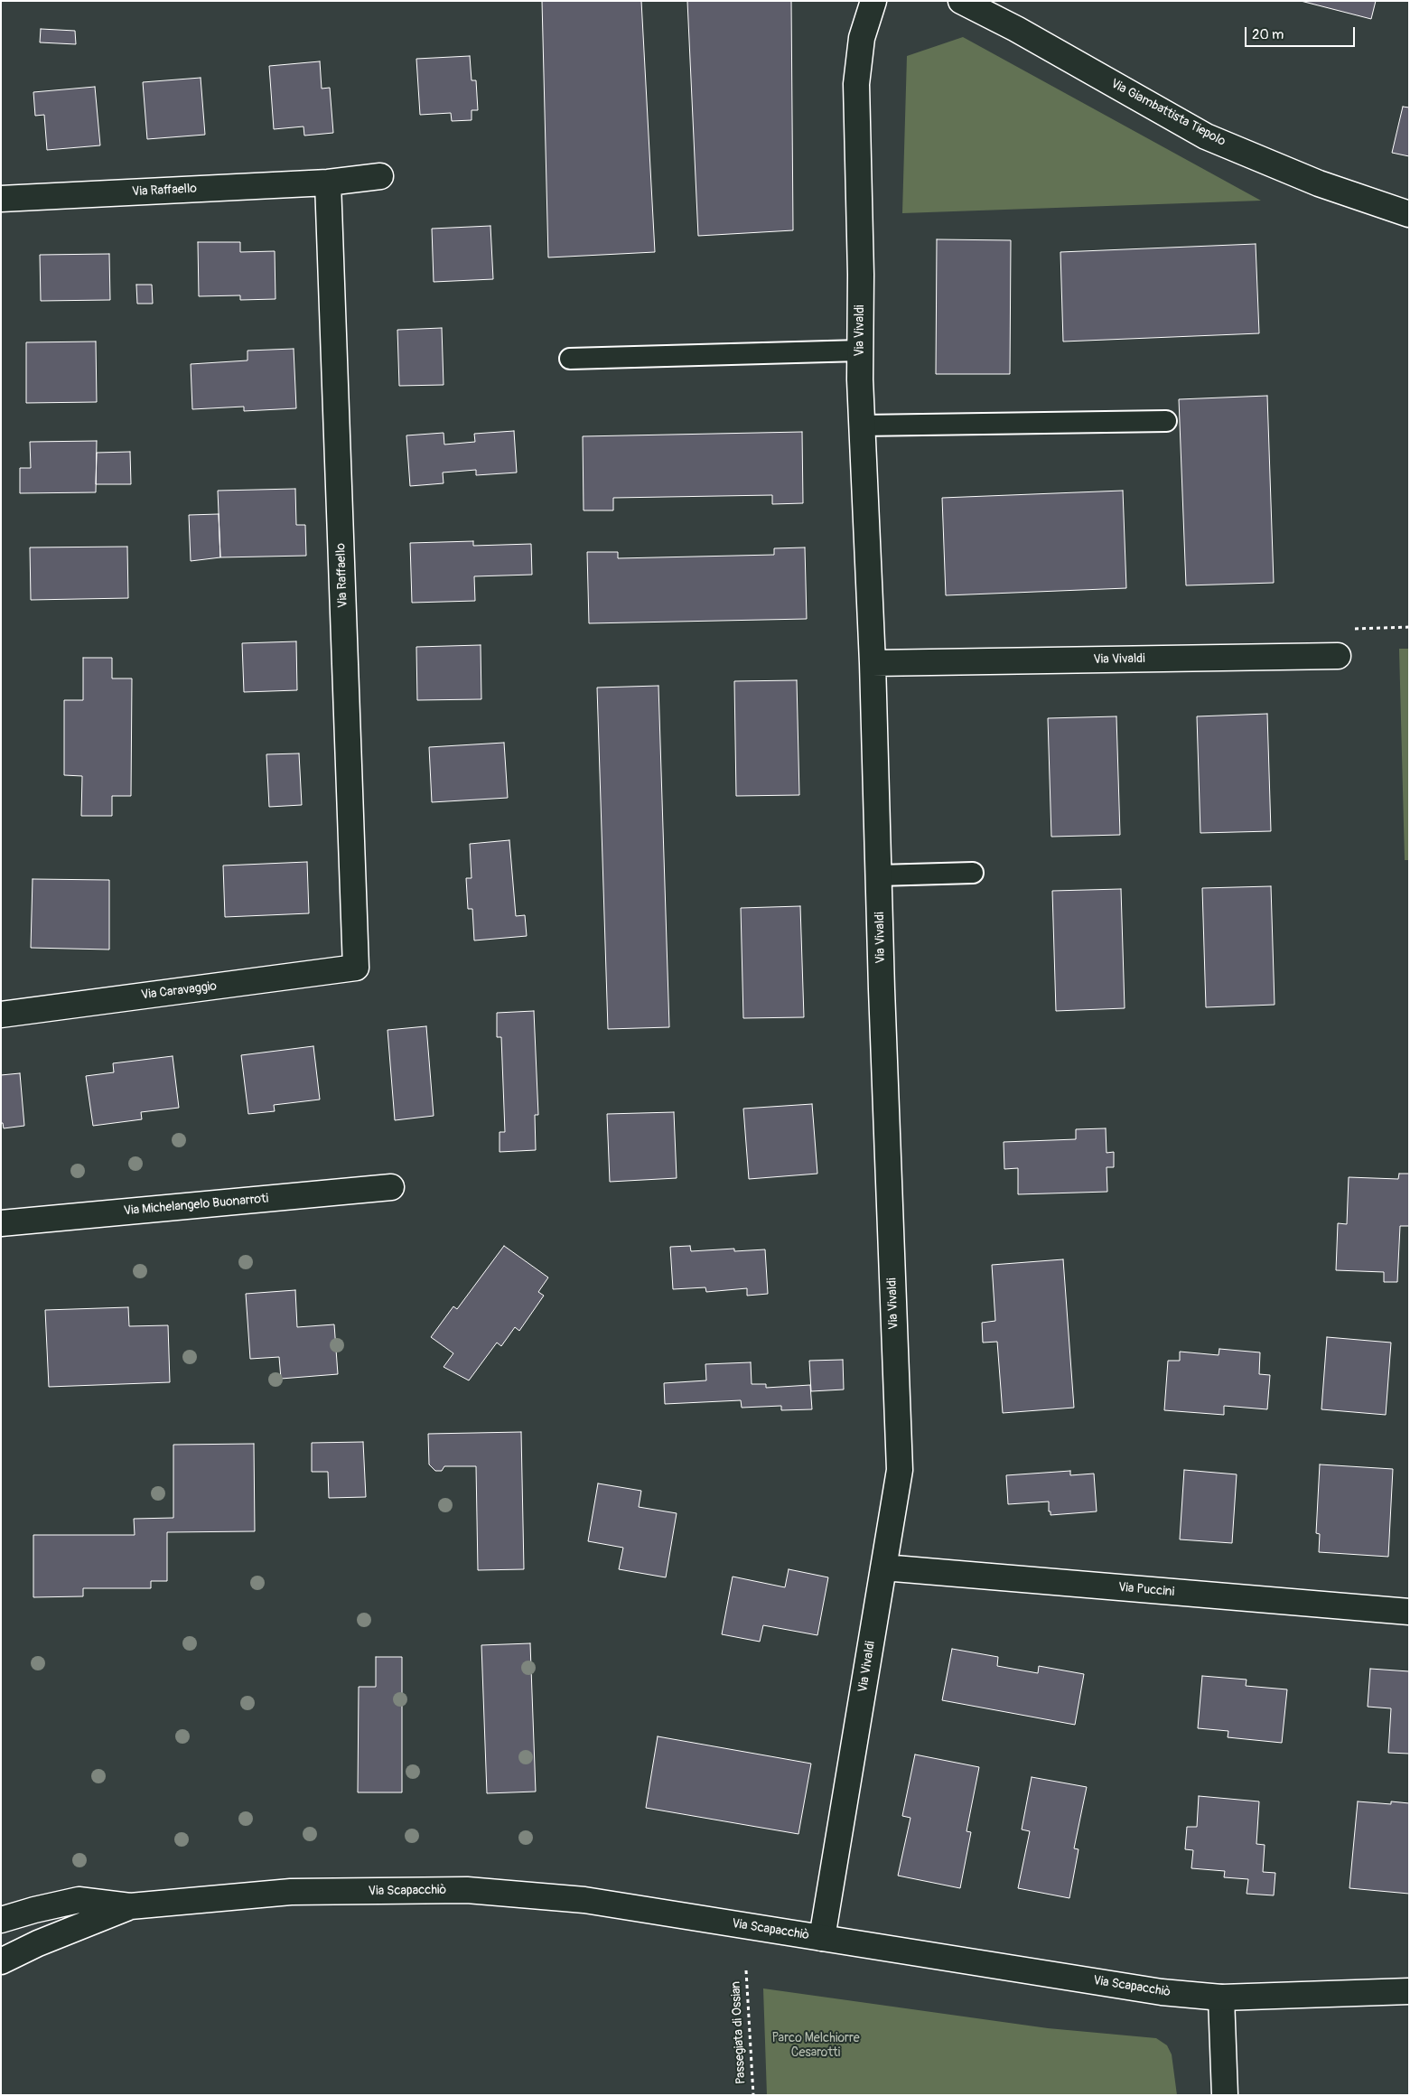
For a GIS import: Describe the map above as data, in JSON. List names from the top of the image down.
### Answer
{
  "streets": {
    "street": [
      "Via Giambattista Tiepolo",
      "Via Raffaello",
      "Via Vivaldi",
      "Via Caravaggio",
      "Via Michelangelo Buonarroti",
      "Via Puccini",
      "Via Scapacchiò"
    ],
    "path": ["Passegiata di Ossian"]
  },
  "crossings": [
    ["Via Raffaello", "Via Caravaggio"],
    ["Via Vivaldi", "Via Puccini"],
    ["Via Vivaldi", "Via Scapacchiò"]
  ],
  "parks": ["Parco Melchiorre Cesarotti"],
  "scale_bar": "20 m"
}
